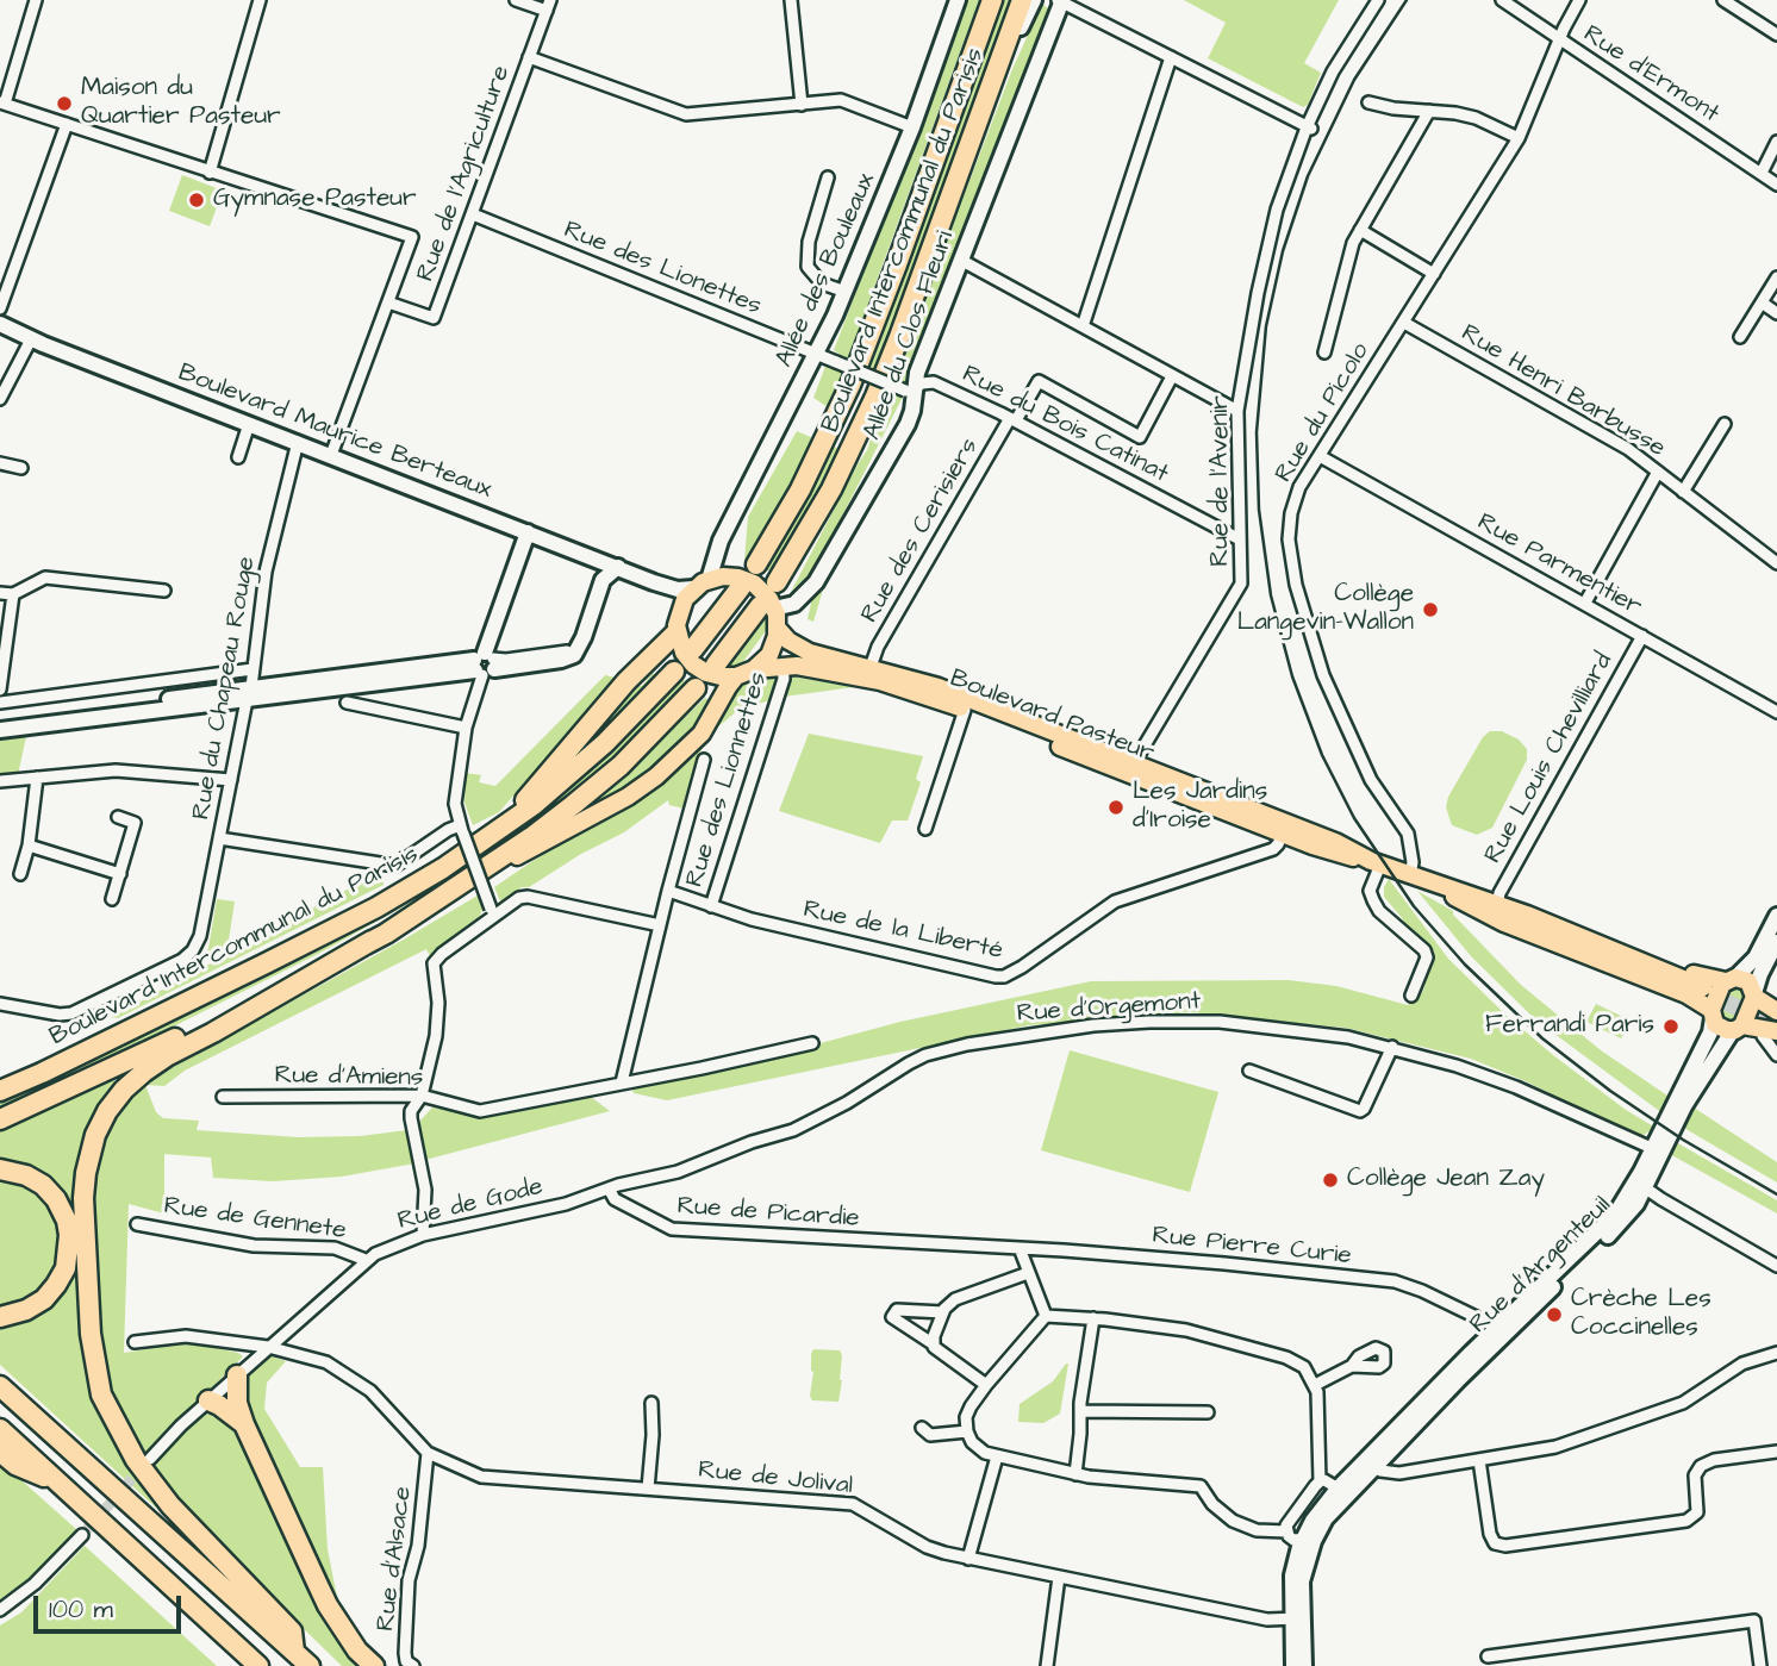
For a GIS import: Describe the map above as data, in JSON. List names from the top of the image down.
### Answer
{
  "streets": {
    "highway": ["Boulevard Intercommunal du Parisis"],
    "main road": [
      "Allée des Bouleaux",
      "Allée du Clos Fleuri",
      "Boulevard Maurice Berteaux",
      "Boulevard Pasteur",
      "Rue d'Argenteuil"
    ],
    "street": [
      "Rue d'Ermont",
      "Rue de l'Agriculture",
      "Rue des Lionettes",
      "Rue Henri Barbusse",
      "Rue du Picolo",
      "Rue du Bois Catinat",
      "Rue de l'Avenir",
      "Rue des Cerisiers",
      "Rue Parmentier",
      "Rue du Chapeau Rouge",
      "Rue Louis Chevilliard",
      "Rue des Lionnettes",
      "Rue de la Liberté",
      "Rue d'Orgemont",
      "Rue d'Amiens",
      "Rue de Gode",
      "Rue de Picardie",
      "Rue de Gennete",
      "Rue Pierre Curie",
      "Rue de Jolival",
      "Rue d'Alsace"
    ]
  },
  "crossings": [
    ["Rue d'Ermont", "Rue du Picolo"],
    ["Rue de l'Agriculture", "Rue des Lionettes"],
    ["Rue des Lionettes", "Allée des Bouleaux"],
    ["Rue des Lionettes", "Allée du Clos Fleuri"],
    ["Rue des Lionettes", "Rue du Bois Catinat"],
    ["Allée des Bouleaux", "Allée du Clos Fleuri"],
    ["Allée des Bouleaux", "Boulevard Maurice Berteaux"],
    ["Allée des Bouleaux", "Boulevard Pasteur"],
    ["Allée du Clos Fleuri", "Rue du Bois Catinat"],
    ["Allée du Clos Fleuri", "Boulevard Maurice Berteaux"],
    ["Allée du Clos Fleuri", "Boulevard Pasteur"],
    ["Rue Henri Barbusse", "Rue du Picolo"],
    ["Rue du Picolo", "Rue Parmentier"],
    ["Rue du Picolo", "Boulevard Pasteur"],
    ["Rue du Bois Catinat", "Rue de l'Avenir"],
    ["Rue du Bois Catinat", "Rue des Cerisiers"],
    ["Boulevard Maurice Berteaux", "Rue du Chapeau Rouge"],
    ["Boulevard Maurice Berteaux", "Boulevard Pasteur"],
    ["Rue de l'Avenir", "Boulevard Pasteur"],
    ["Rue des Cerisiers", "Boulevard Pasteur"],
    ["Rue Parmentier", "Rue Louis Chevilliard"],
    ["Boulevard Pasteur", "Rue Louis Chevilliard"],
    ["Boulevard Pasteur", "Rue des Lionnettes"],
    ["Boulevard Pasteur", "Rue de la Liberté"],
    ["Boulevard Pasteur", "Rue d'Argenteuil"],
    ["Rue des Lionnettes", "Rue de la Liberté"],
    ["Rue d'Orgemont", "Rue de Gode"],
    ["Rue d'Orgemont", "Rue de Picardie"],
    ["Rue d'Orgemont", "Rue d'Argenteuil"],
    ["Rue de Gode", "Rue de Picardie"],
    ["Rue de Gode", "Rue de Gennete"],
    ["Rue de Gode", "Rue de Jolival"],
    ["Rue de Picardie", "Rue Pierre Curie"],
    ["Rue Pierre Curie", "Rue d'Argenteuil"],
    ["Rue d'Argenteuil", "Rue de Jolival"],
    ["Rue de Jolival", "Rue d'Alsace"]
  ],
  "places": [
    "Maison du Quartier Pasteur",
    "Gymnase Pasteur",
    "Collège Langevin-Wallon",
    "Les Jardins d'Iroise",
    "Ferrandi Paris",
    "Collège Jean Zay",
    "Crèche Les Coccinelles"
  ],
  "scale_bar": "100 m"
}
